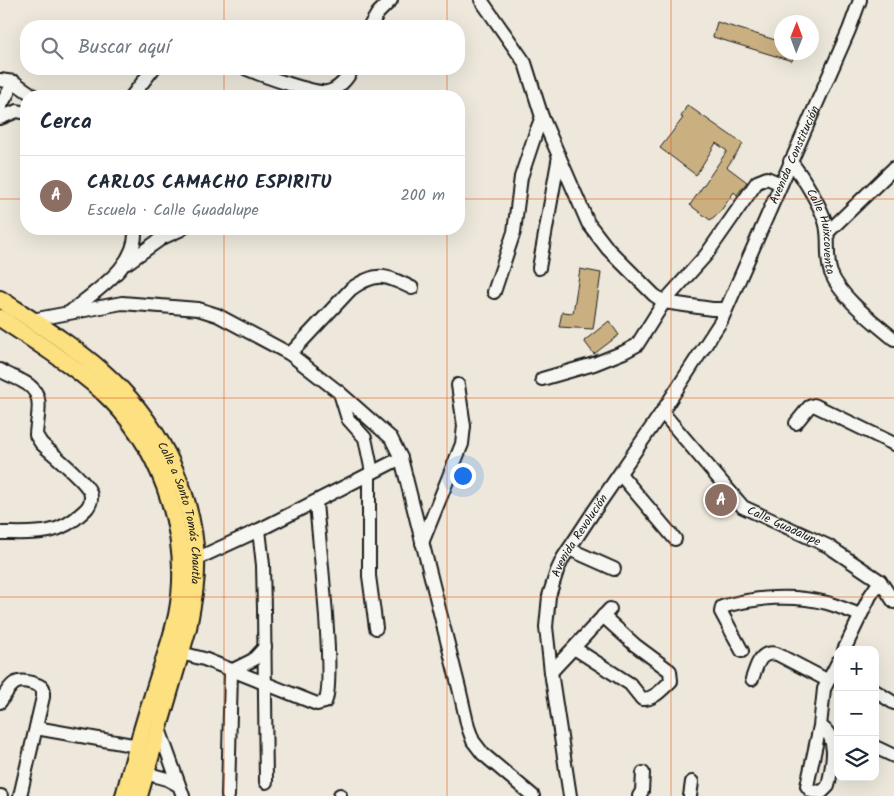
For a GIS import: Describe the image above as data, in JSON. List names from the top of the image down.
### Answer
{
  "streets": {
    "main road": ["Calle a Santo Tomás Chautla"],
    "street": [
      "Avenida Constitución",
      "Calle Huixcoventa",
      "Calle Guadalupe",
      "Avenida Revolución"
    ]
  },
  "crossings": [
    ["Avenida Constitución", "Calle Huixcoventa"],
    ["Avenida Constitución", "Avenida Revolución"],
    ["Calle Guadalupe", "Avenida Revolución"]
  ],
  "north": "top",
  "page": {
    "search": "Buscar aquí",
    "heading": "Cerca",
    "list": [
      {
        "mark": "A",
        "name": "CARLOS CAMACHO ESPIRITU",
        "note": "Escuela · Calle Guadalupe",
        "value": "200 m"
      }
    ],
    "pins": "A",
    "map_buttons": ["+", "−"]
  }
}
